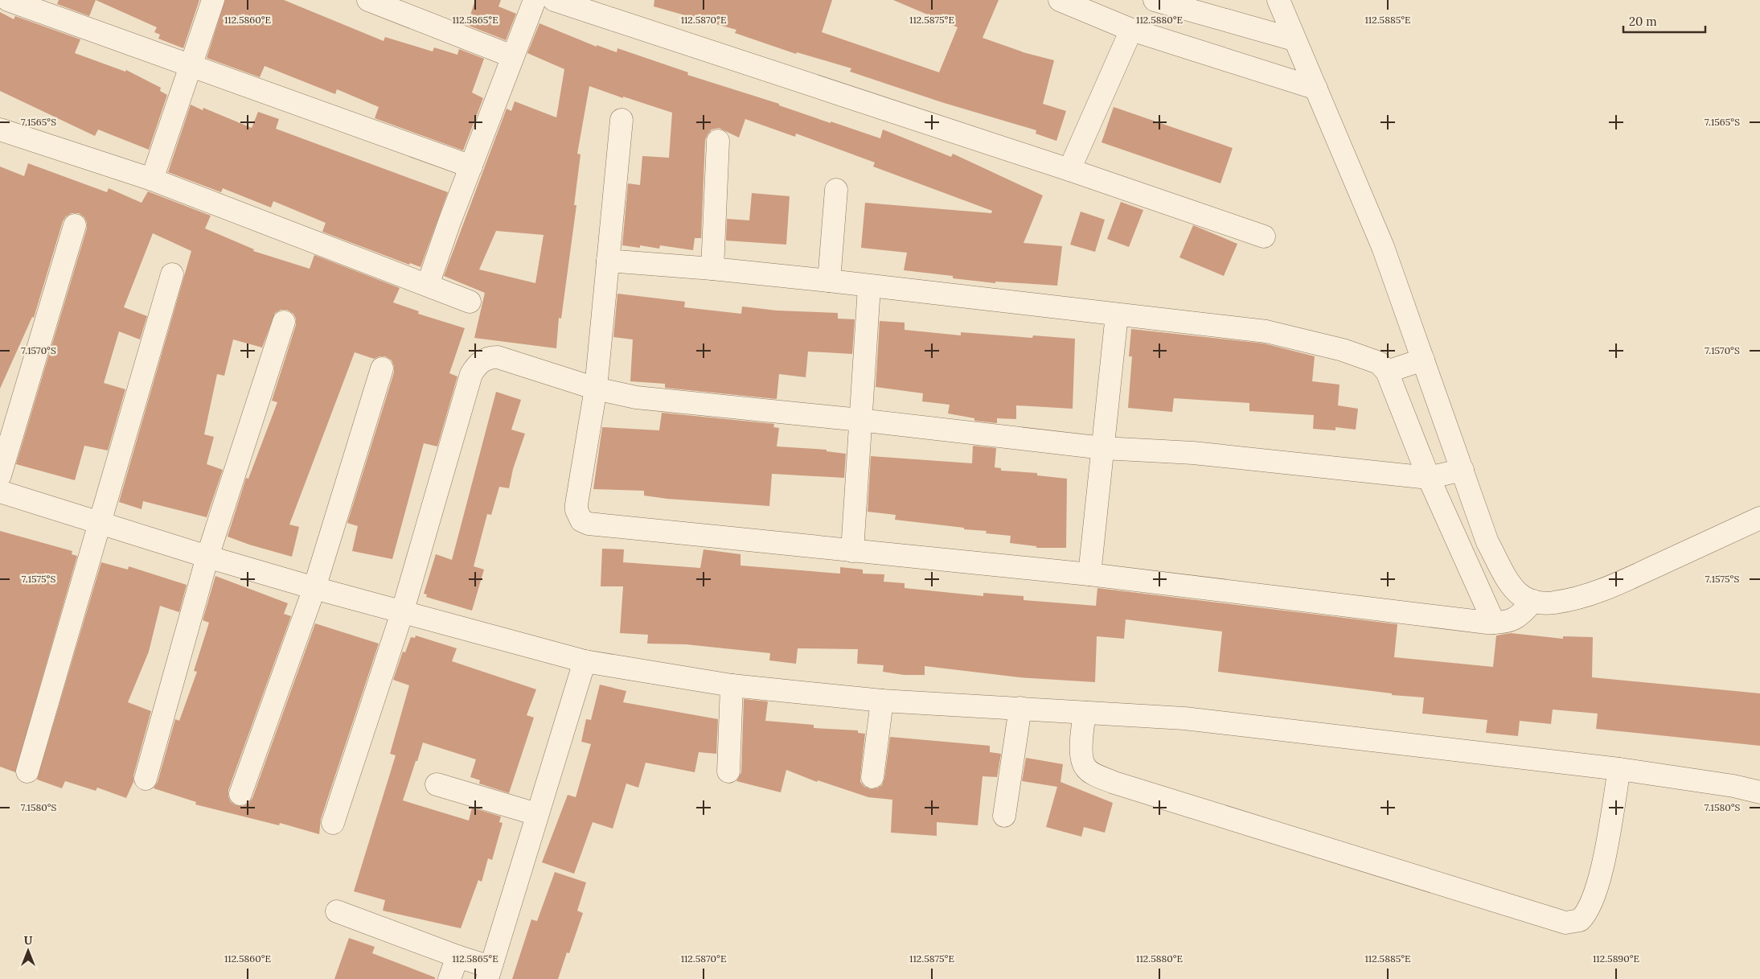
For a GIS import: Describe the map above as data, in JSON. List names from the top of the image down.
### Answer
{
  "scale_bar": "20 m",
  "north": "top",
  "coordinates": [
    "112.5860°E",
    "112.5865°E",
    "112.5870°E",
    "112.5875°E",
    "112.5880°E",
    "112.5885°E",
    "7.1565°S",
    "7.1570°S",
    "7.1575°S",
    "7.1580°S",
    "112.5890°E"
  ]
}
